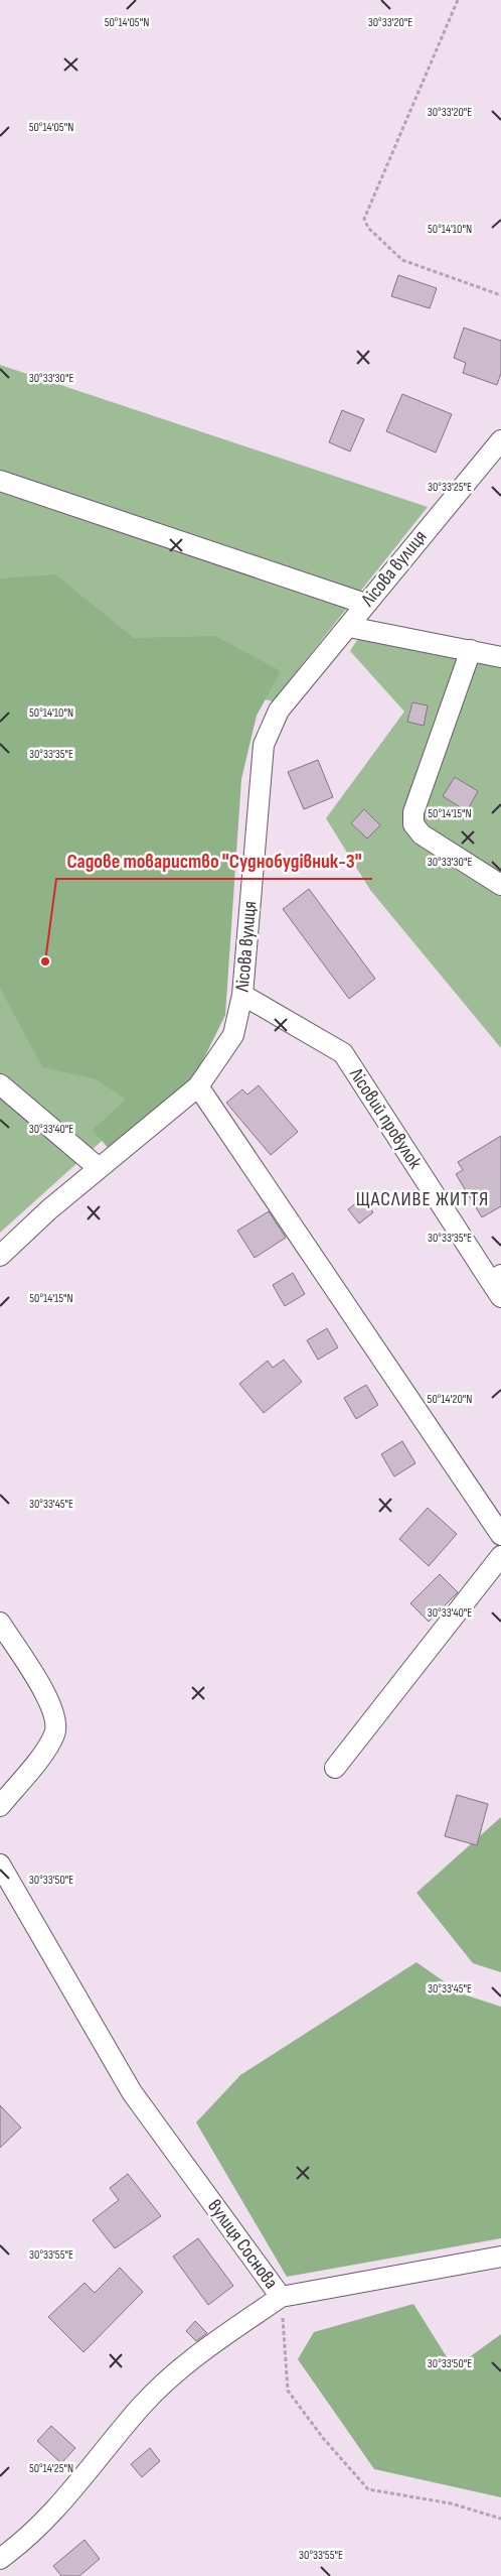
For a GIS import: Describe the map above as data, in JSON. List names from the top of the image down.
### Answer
{
  "streets": {
    "street": ["Лісова вулиця", "Лісовий провулок", "вулиця Соснова"]
  },
  "crossings": [
    ["Лісова вулиця", "Лісовий провулок"]
  ],
  "districts": ["ЩАСЛИВЕ ЖИТТЯ"],
  "places": ["Садове товариство \"Суднобудівник-3\""],
  "coordinates": [
    "50°14'05\"N",
    "30°33'20\"E",
    "50°14'10\"N",
    "30°33'30\"E",
    "30°33'25\"E",
    "30°33'35\"E",
    "50°14'15\"N",
    "30°33'40\"E",
    "50°14'20\"N",
    "30°33'45\"E",
    "30°33'50\"E",
    "30°33'55\"E",
    "50°14'25\"N"
  ]
}
